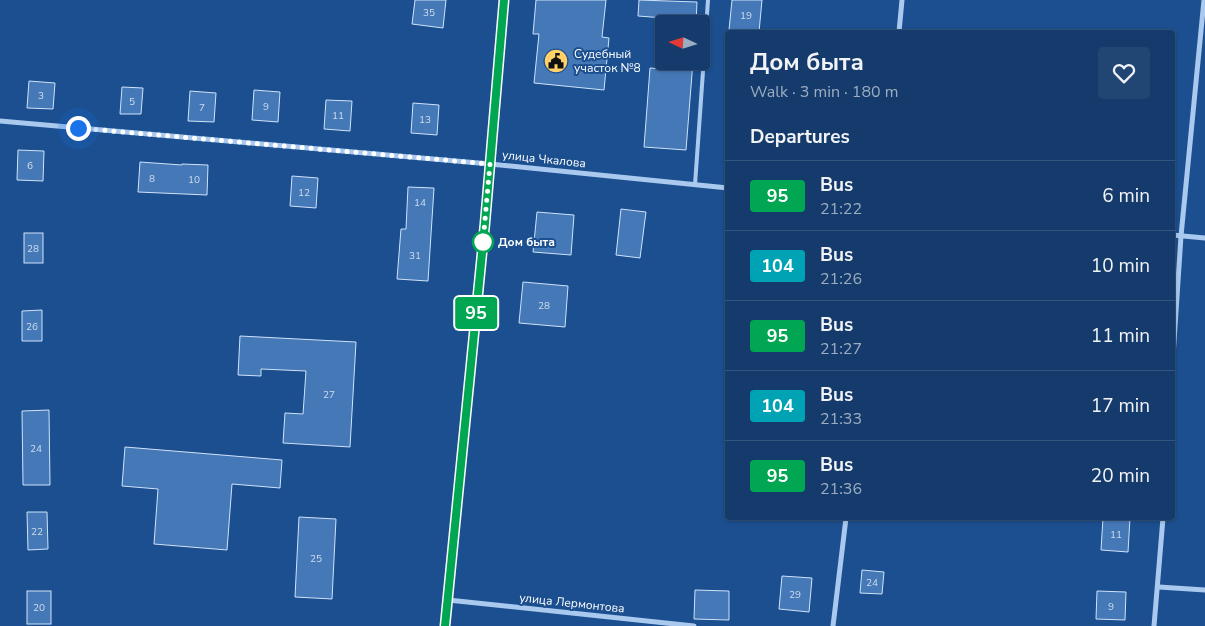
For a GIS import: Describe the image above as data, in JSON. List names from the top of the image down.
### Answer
{
  "streets": {
    "street": ["улица Чкалова", "улица Лермонтова"]
  },
  "places": {
    "public building": ["Судебный участок №8"],
    "other": ["Дом быта"]
  },
  "lines": ["bus line 95"],
  "house_numbers": [
    "35",
    "19",
    "3",
    "5",
    "9",
    "7",
    "11",
    "13",
    "6",
    "8",
    "10",
    "12",
    "14",
    "28",
    "31",
    "28",
    "26",
    "27",
    "24",
    "22",
    "11",
    "25",
    "24",
    "29",
    "9",
    "20"
  ],
  "north": "left",
  "page": {
    "on_map": "95",
    "heading": [
      ["Дом быта", "Walk · 3 min · 180 m"],
      "Departures"
    ],
    "list": [
      {
        "mark": "95",
        "name": "Bus",
        "note": "21:22",
        "value": "6 min"
      },
      {
        "mark": "104",
        "name": "Bus",
        "note": "21:26",
        "value": "10 min"
      },
      {
        "mark": "95",
        "name": "Bus",
        "note": "21:27",
        "value": "11 min"
      },
      {
        "mark": "104",
        "name": "Bus",
        "note": "21:33",
        "value": "17 min"
      },
      {
        "mark": "95",
        "name": "Bus",
        "note": "21:36",
        "value": "20 min"
      }
    ]
  }
}
